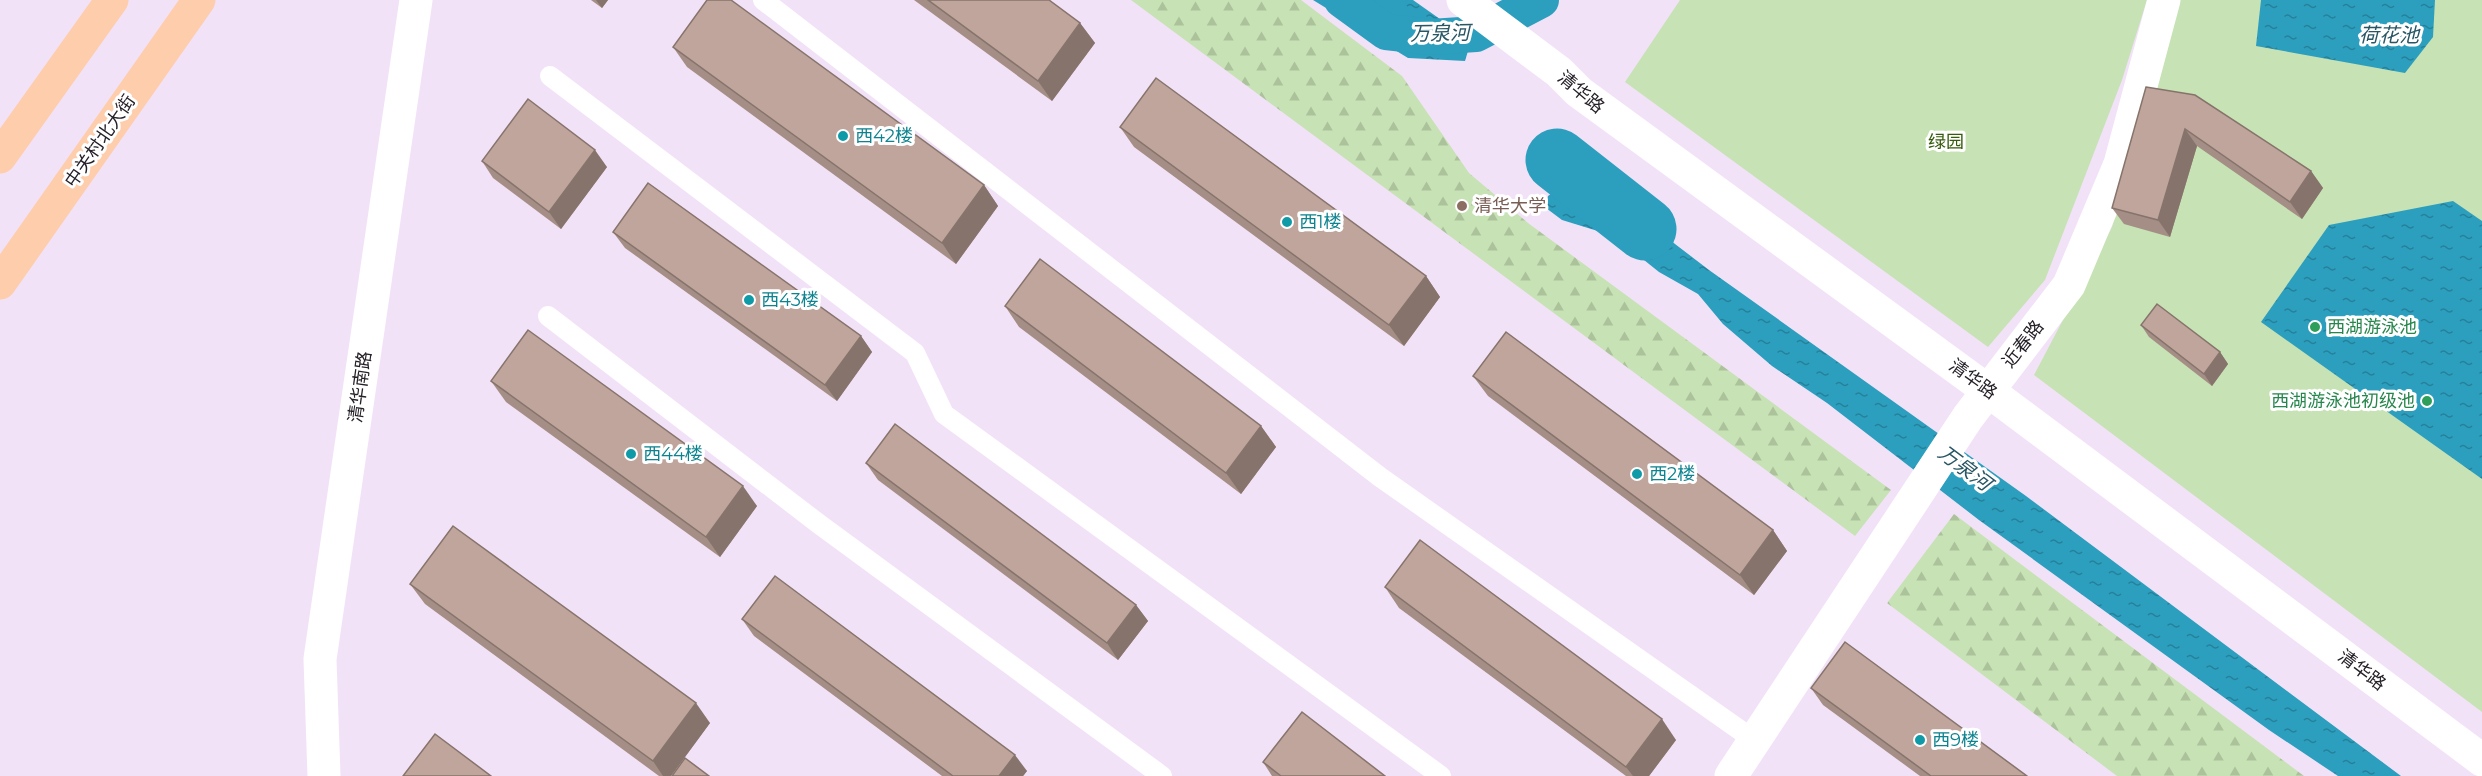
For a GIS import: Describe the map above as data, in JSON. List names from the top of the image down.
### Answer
{
  "streets": {
    "main road": ["中关村北大街"],
    "street": ["清华路", "近春路", "清华南路"]
  },
  "crossings": [
    ["清华路", "近春路"]
  ],
  "water": ["万泉河", "荷花池"],
  "parks": ["绿园"],
  "places": [
    "西42楼",
    "清华大学",
    "西1楼",
    "西43楼",
    "西湖游泳池",
    "西湖游泳池初级池",
    "西44楼",
    "西2楼",
    "西9楼"
  ]
}
